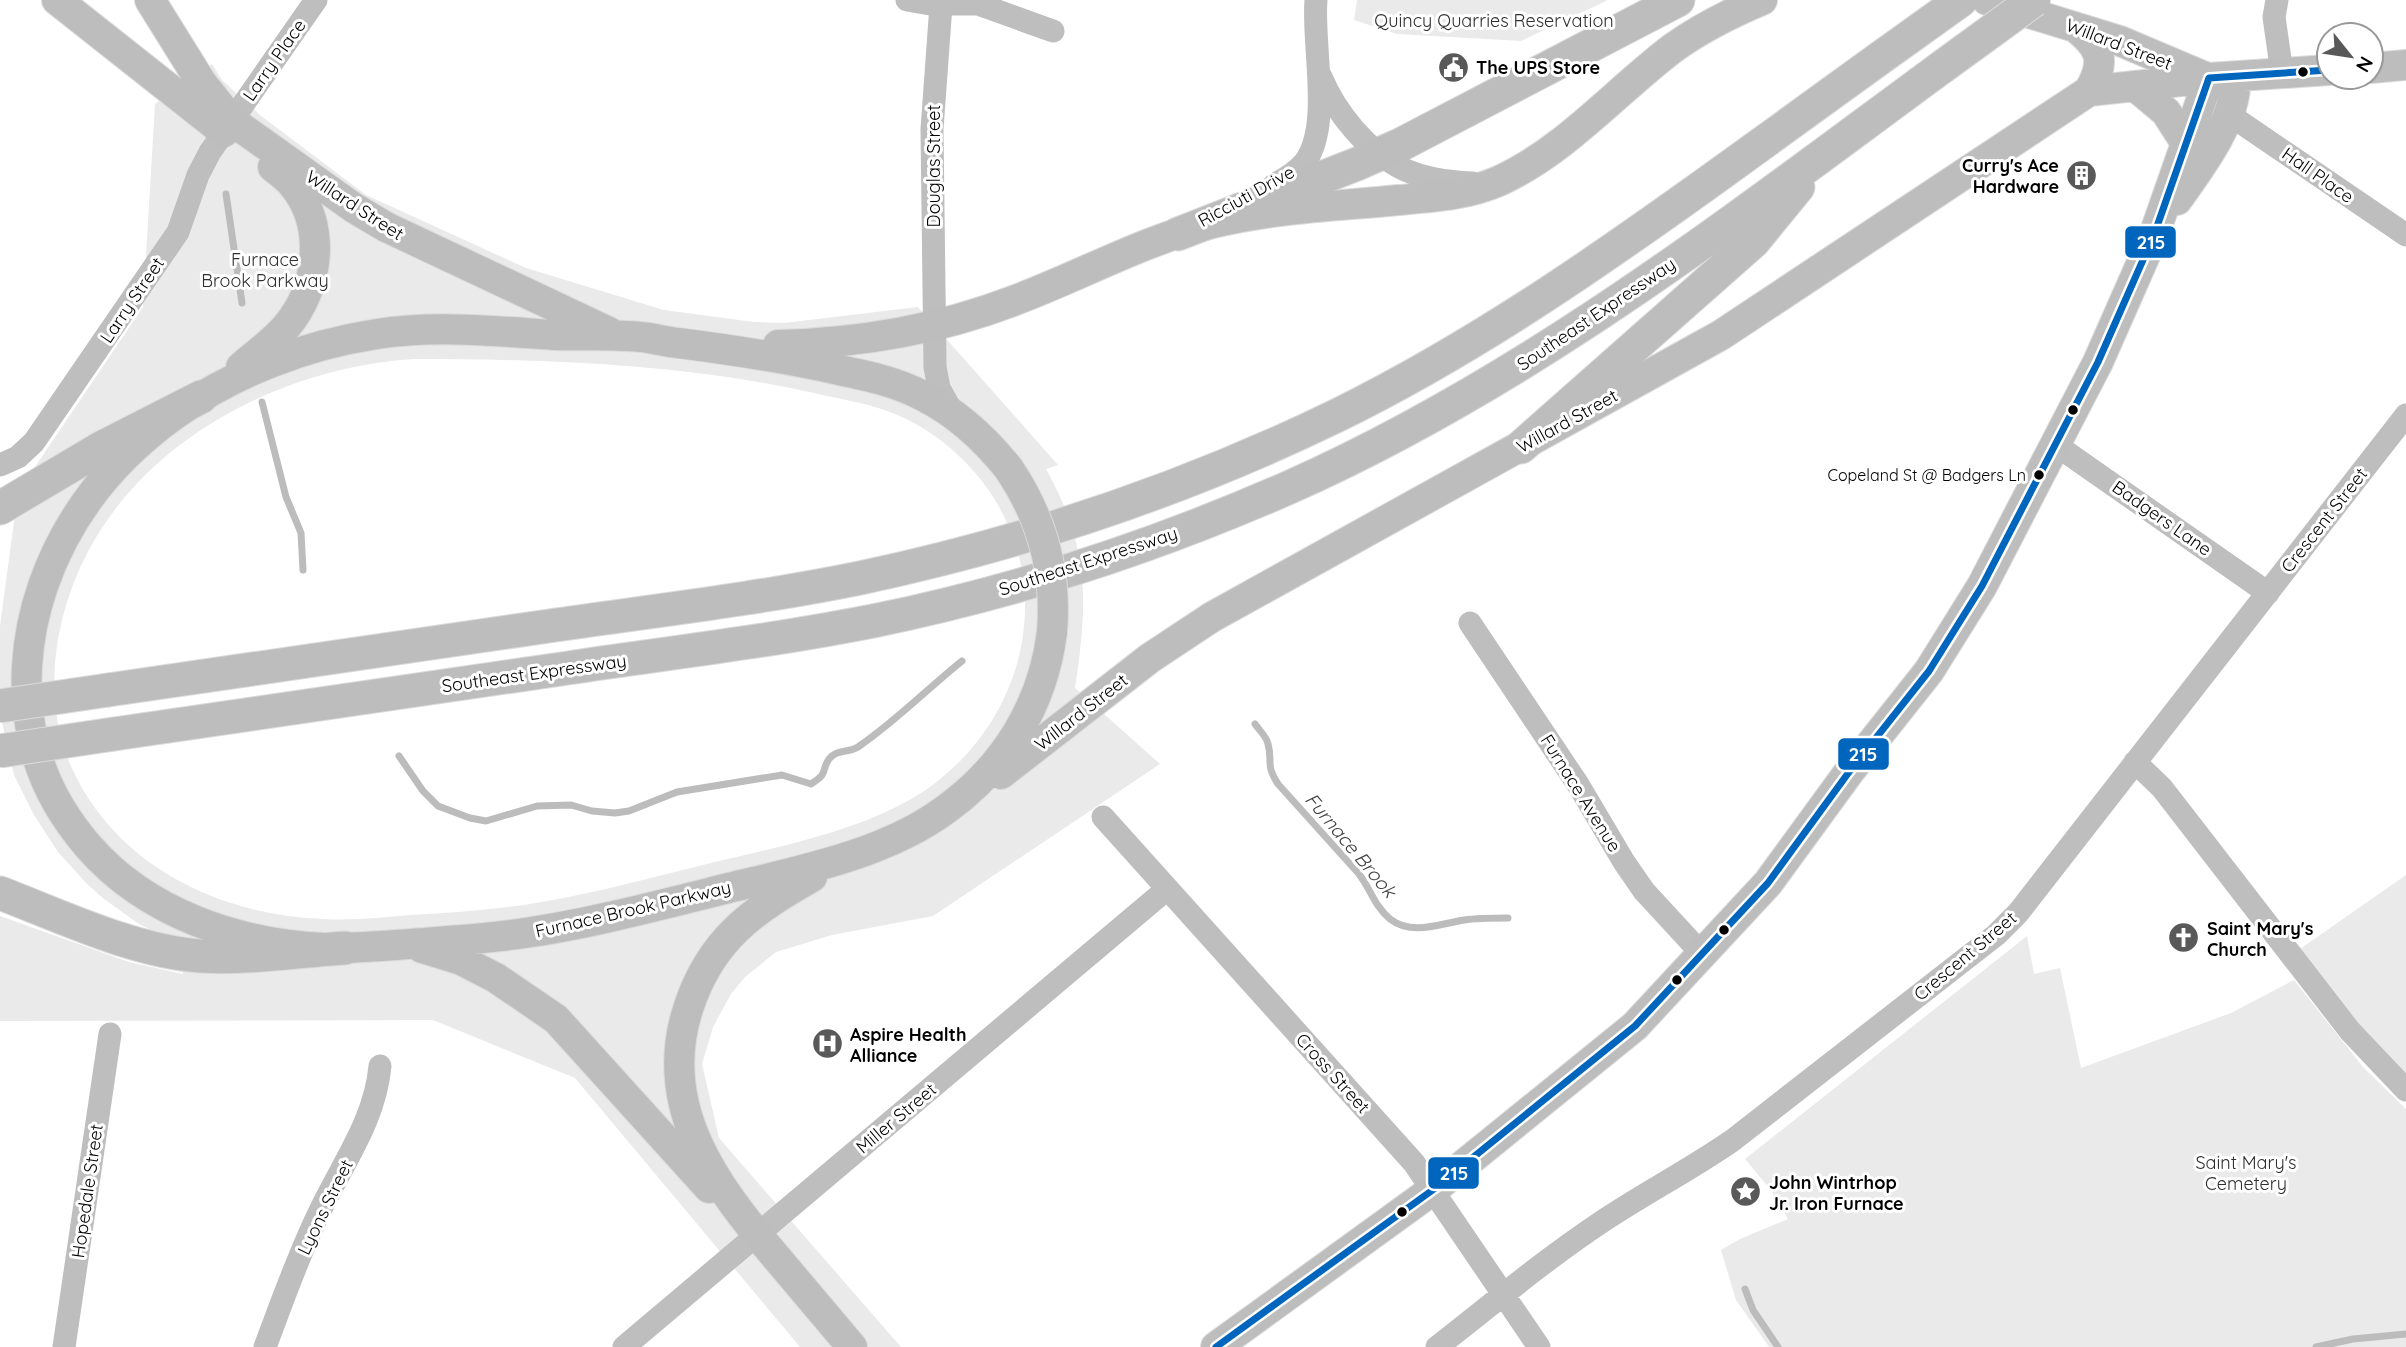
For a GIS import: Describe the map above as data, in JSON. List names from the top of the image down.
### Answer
{
  "streets": {
    "highway": ["Southeast Expressway"],
    "main road": ["Willard Street", "Furnace Brook Parkway"],
    "street": [
      "Larry Place",
      "Douglas Street",
      "Hall Place",
      "Ricciuti Drive",
      "Larry Street",
      "Badgers Lane",
      "Crescent Street",
      "Furnace Avenue",
      "Cross Street",
      "Miller Street",
      "Hopedale Street",
      "Lyons Street"
    ]
  },
  "crossings": [
    ["Willard Street", "Larry Place"],
    ["Willard Street", "Larry Street"],
    ["Willard Street", "Furnace Brook Parkway"],
    ["Larry Place", "Larry Street"],
    ["Douglas Street", "Furnace Brook Parkway"],
    ["Badgers Lane", "Crescent Street"],
    ["Crescent Street", "Cross Street"],
    ["Furnace Brook Parkway", "Miller Street"],
    ["Cross Street", "Miller Street"]
  ],
  "water": ["Furnace Brook"],
  "parks": ["Quincy Quarries Reservation", "Furnace Brook Parkway", "Saint Mary's Cemetery"],
  "places": {
    "public building": ["The UPS Store"],
    "building": ["Curry's Ace Hardware"],
    "other": ["Copeland St @ Badgers Ln"],
    "church": ["Saint Mary's Church"],
    "hospital": ["Aspire Health Alliance"],
    "place": ["John Wintrhop Jr. Iron Furnace"]
  },
  "lines": ["transit line 215"],
  "north": "bottom right"
}
